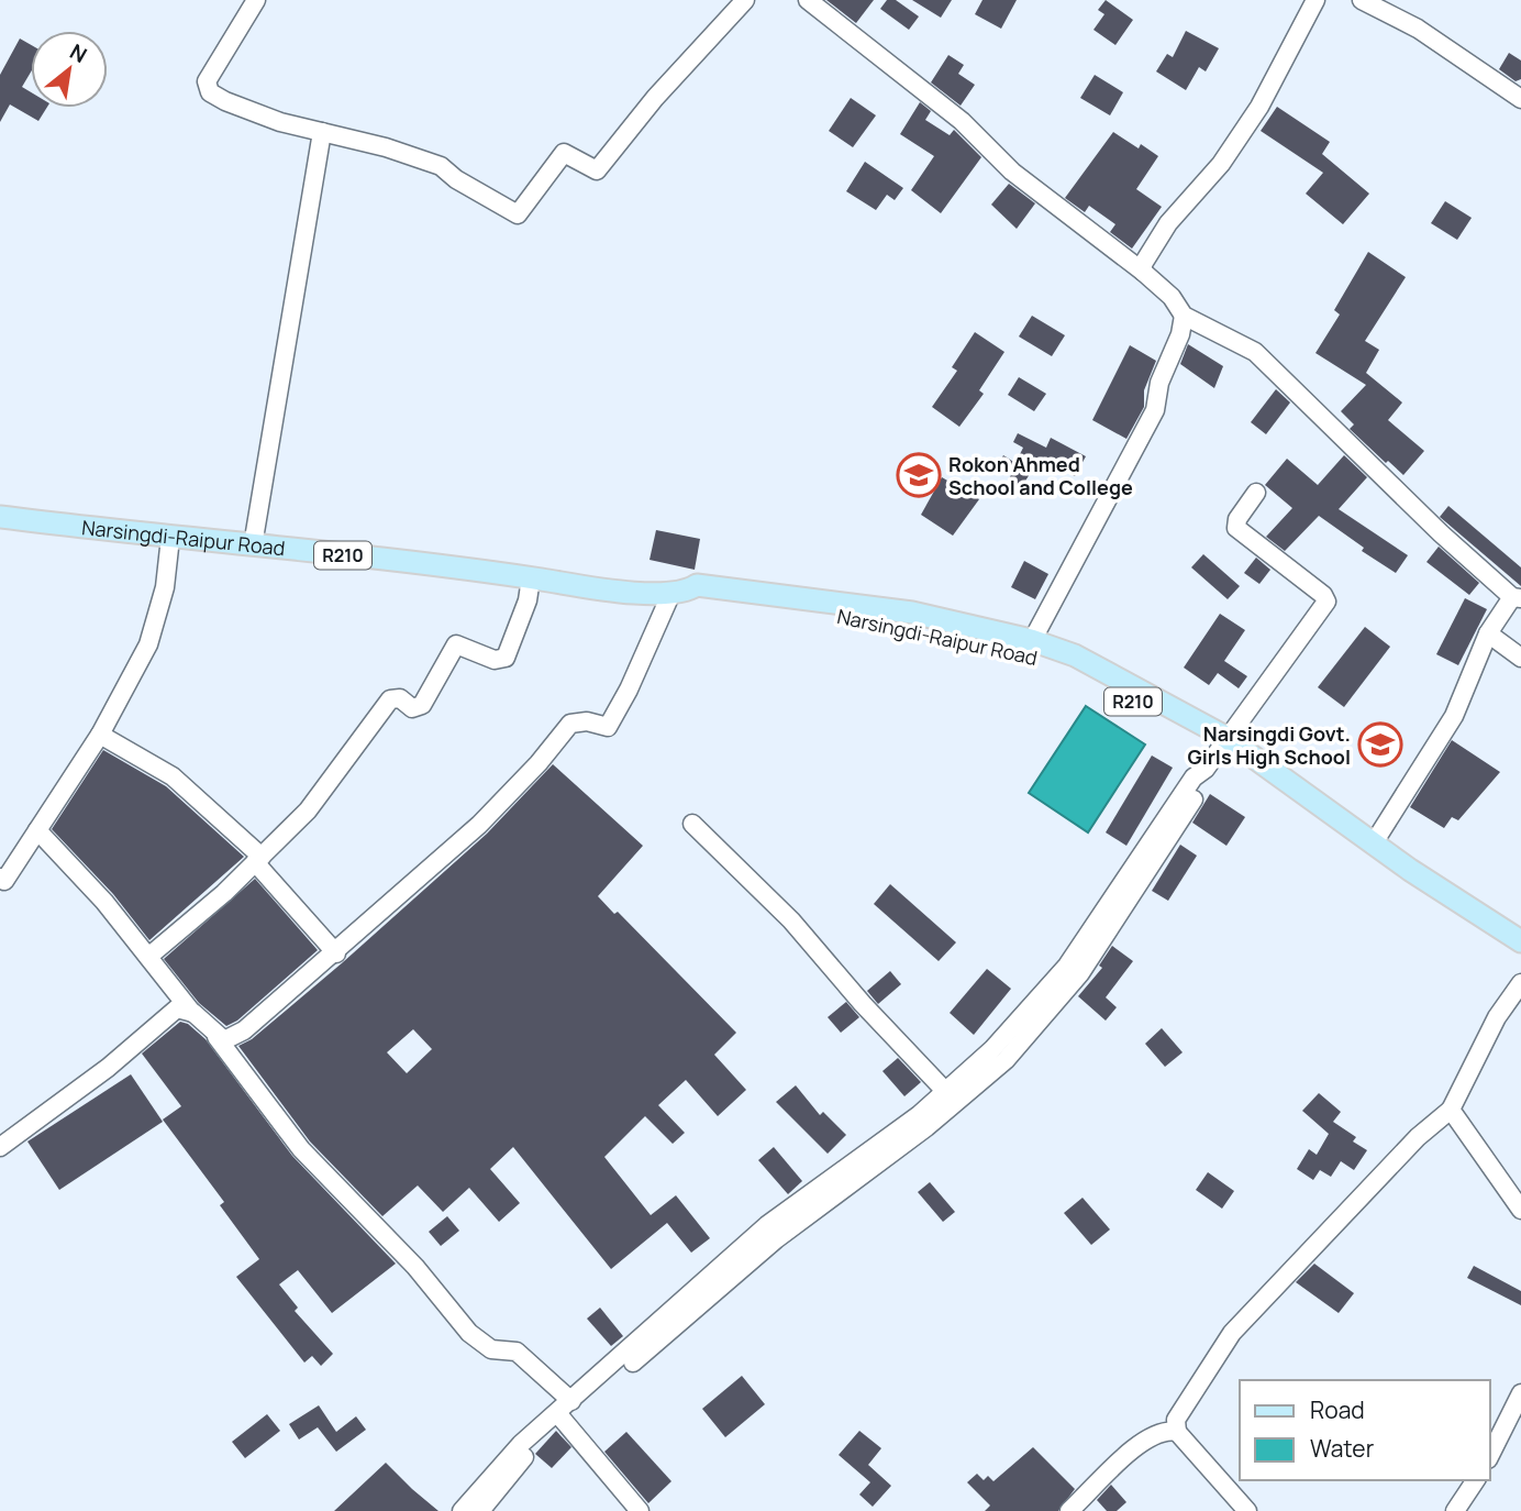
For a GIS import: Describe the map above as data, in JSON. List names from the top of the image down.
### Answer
{
  "streets": {
    "main road": ["Narsingdi-Raipur Road", "R210"]
  },
  "places": {
    "school or university": ["Rokon Ahmed School and College", "Narsingdi Govt. Girls High School"]
  },
  "legend": ["Road", "Water"],
  "north": "top right"
}
